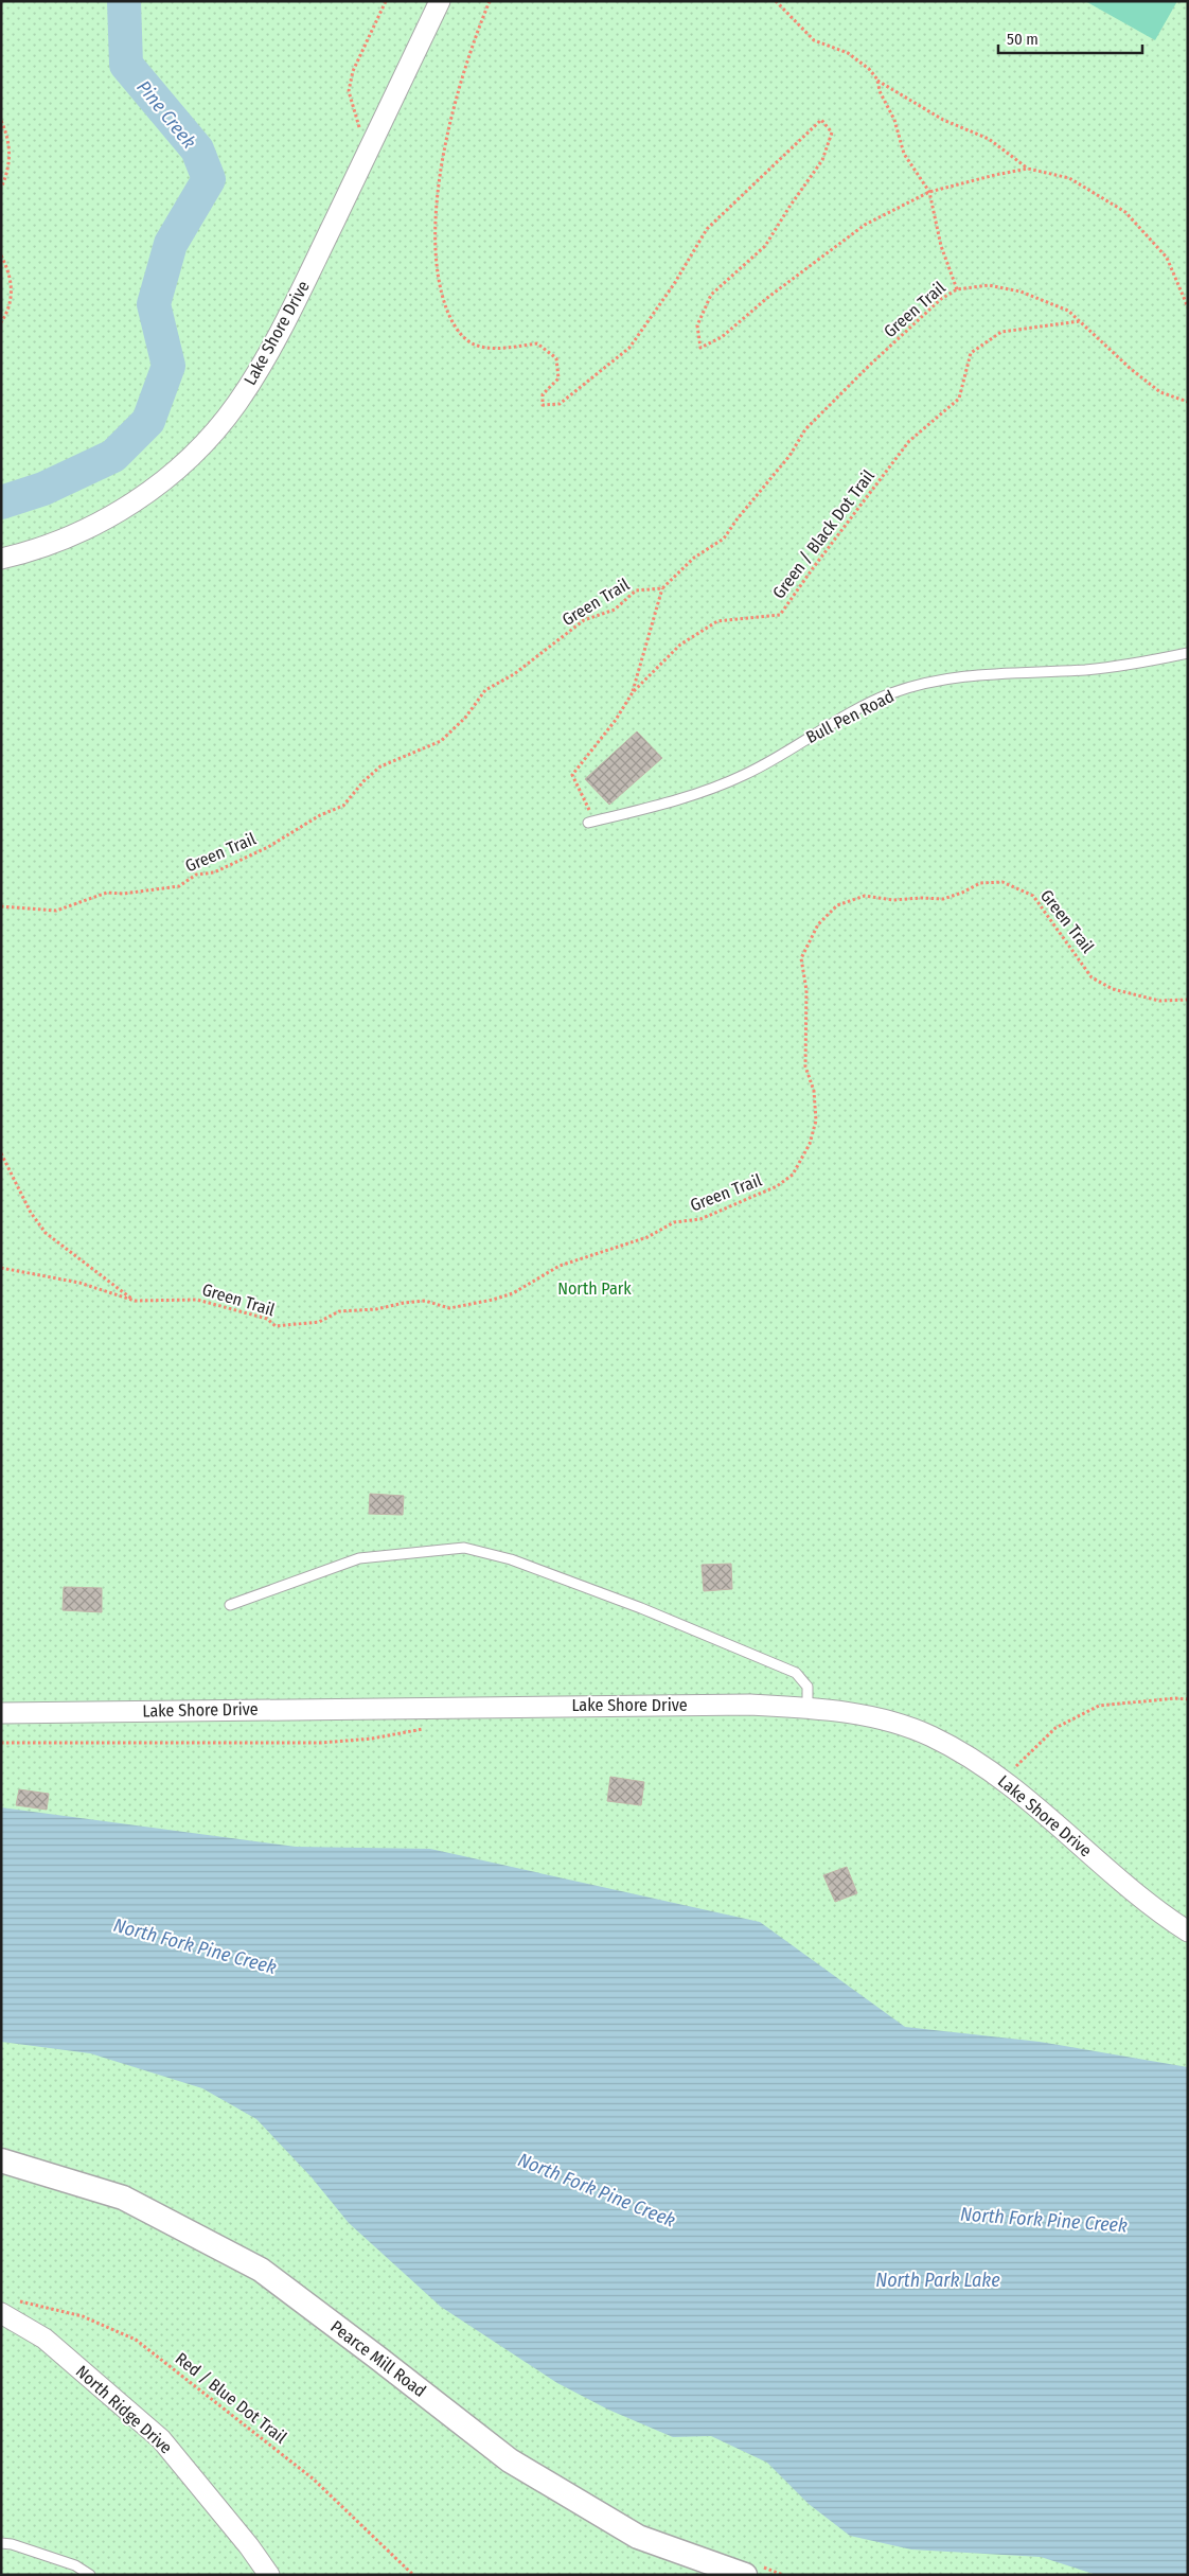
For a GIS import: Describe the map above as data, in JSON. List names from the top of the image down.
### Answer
{
  "streets": {
    "street": ["Lake Shore Drive", "Pearce Mill Road", "North Ridge Drive"],
    "lane": ["Bull Pen Road"],
    "path": ["Green Trail", "Green / Black Dot Trail", "Red / Blue Dot Trail"]
  },
  "crossings": [
    ["Green / Black Dot Trail", "Bull Pen Road"]
  ],
  "water": ["Pine Creek", "North Fork Pine Creek", "North Park Lake"],
  "parks": ["North Park"],
  "scale_bar": "50 m"
}
